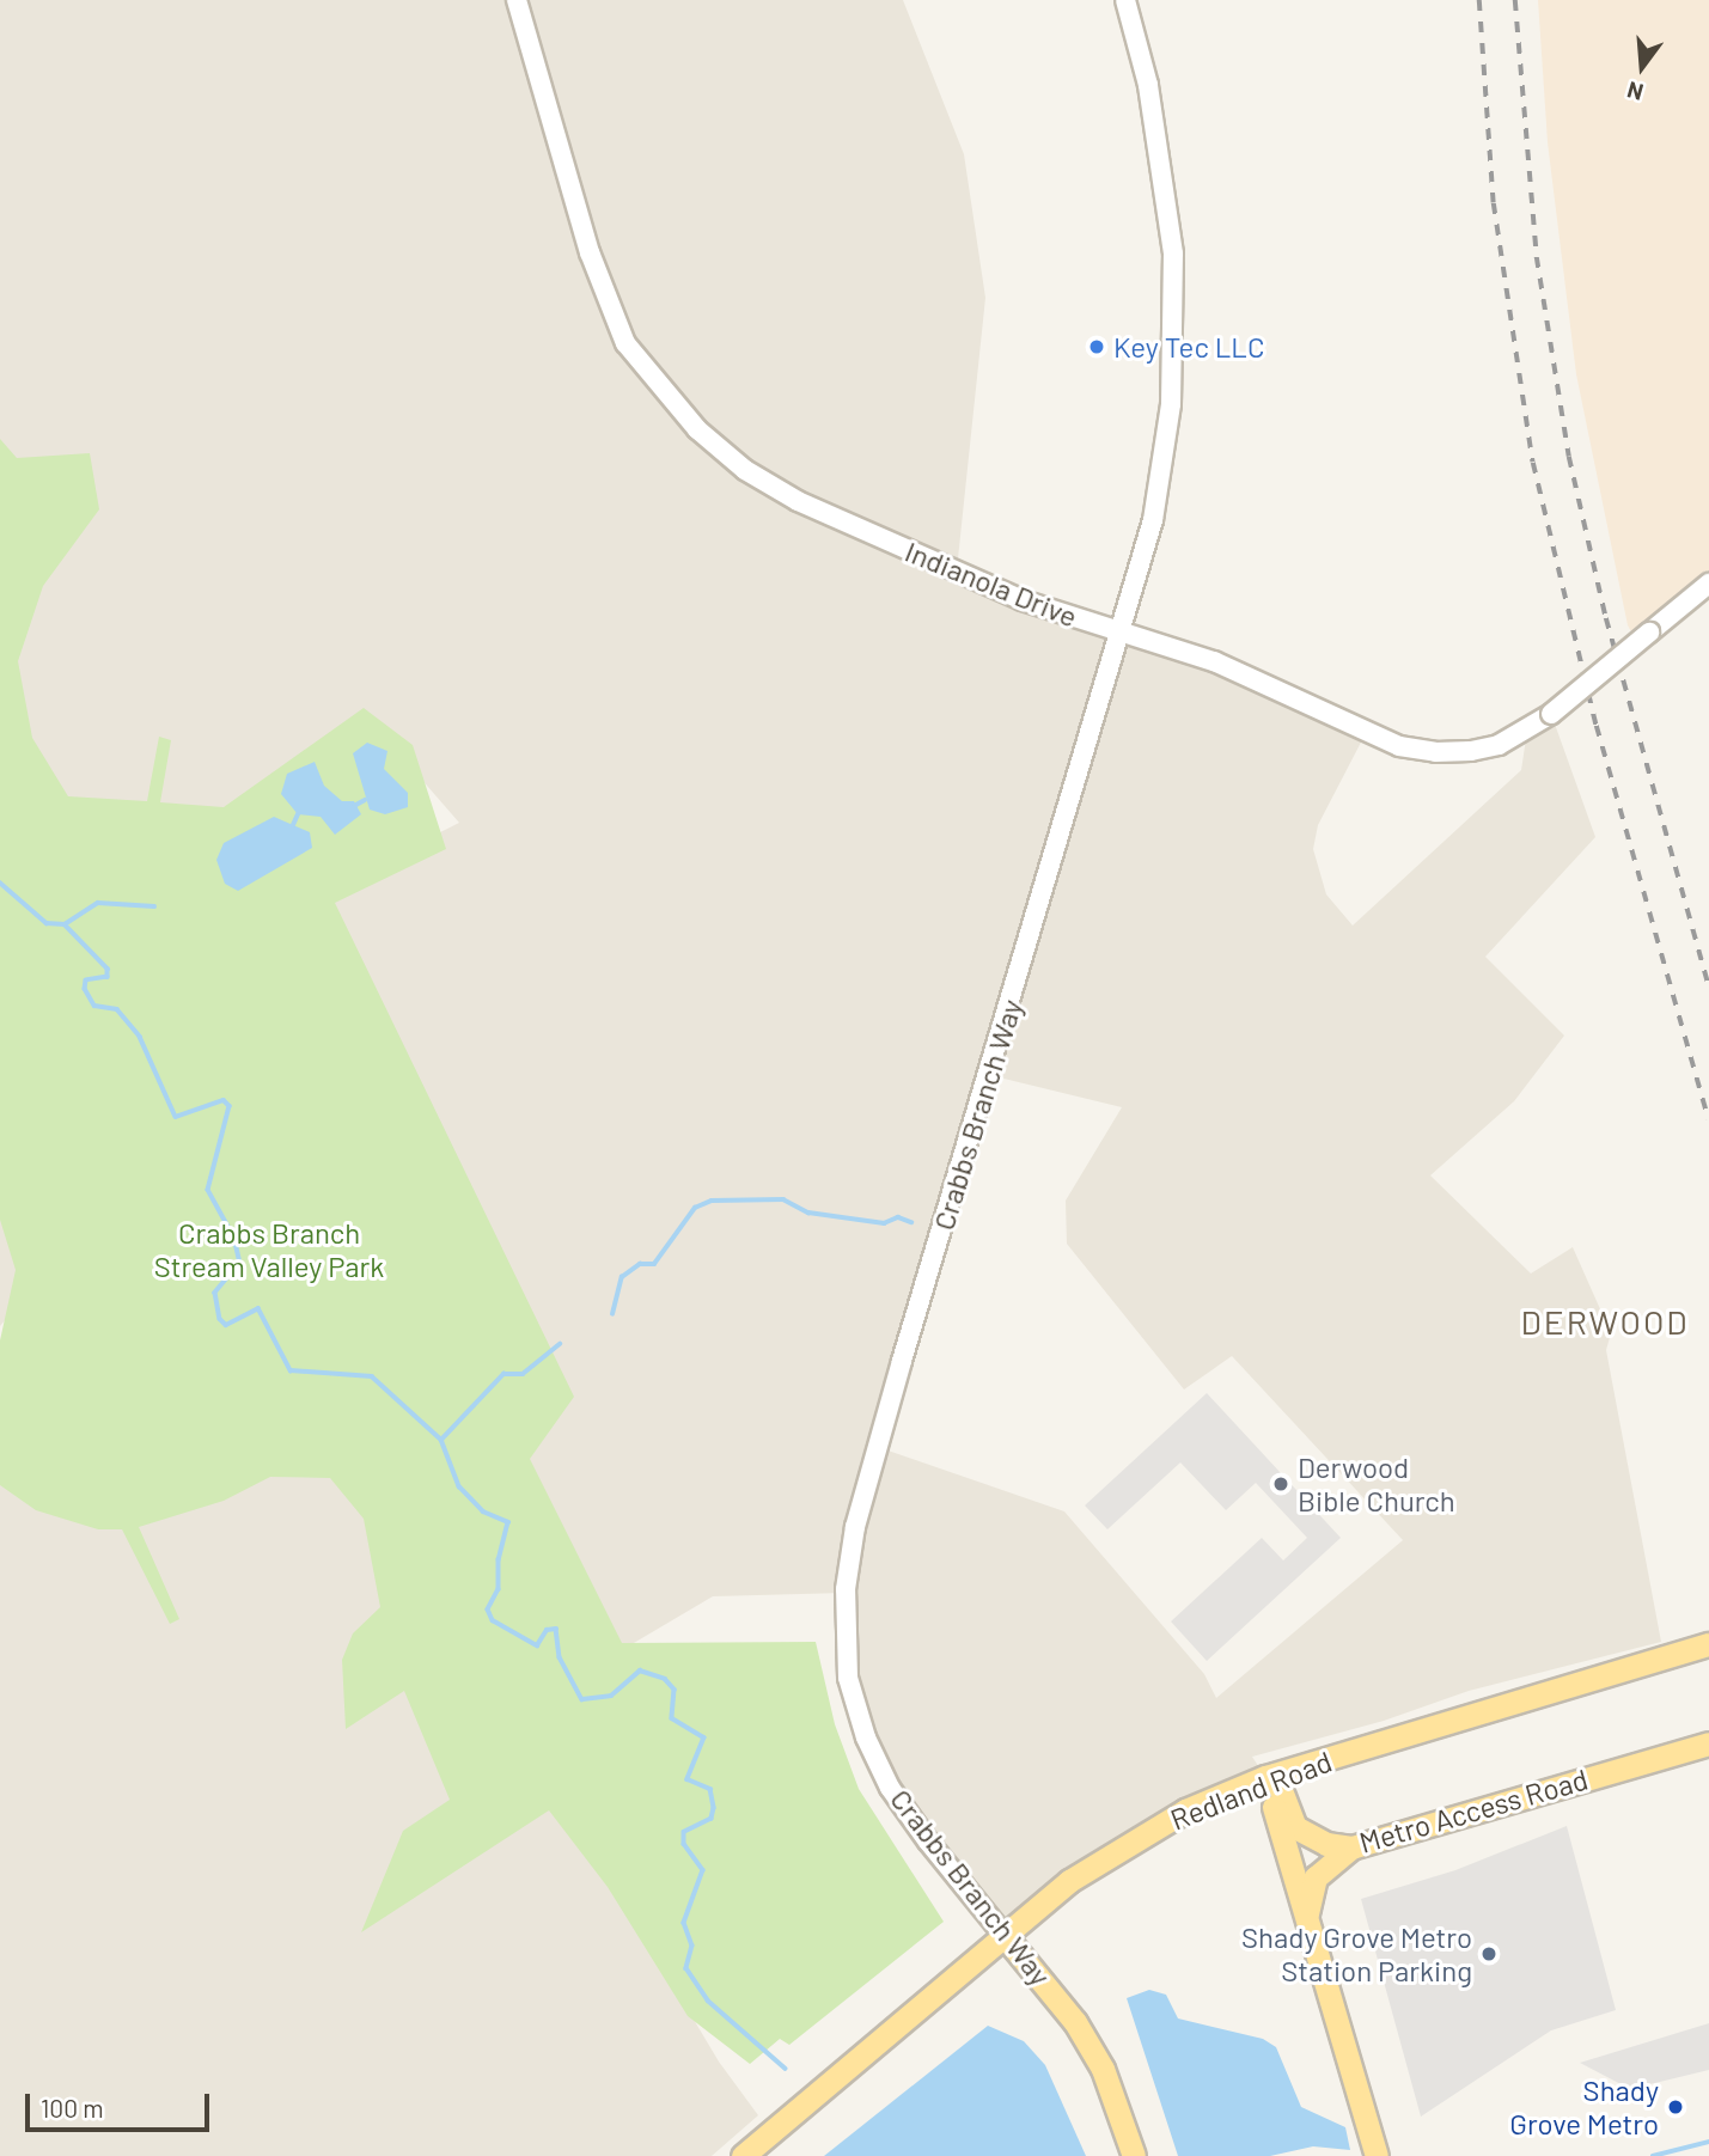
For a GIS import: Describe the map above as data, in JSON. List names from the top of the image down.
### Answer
{
  "streets": {
    "main road": ["Crabbs Branch Way", "Redland Road", "Metro Access Road"],
    "street": ["Indianola Drive"]
  },
  "crossings": [
    ["Indianola Drive", "Crabbs Branch Way"],
    ["Crabbs Branch Way", "Redland Road"],
    ["Redland Road", "Metro Access Road"]
  ],
  "districts": ["DERWOOD"],
  "parks": ["Crabbs Branch Stream Valley Park"],
  "places": [
    "Key Tec LLC",
    "Derwood Bible Church",
    "Shady Grove Metro Station Parking",
    "Shady Grove Metro"
  ],
  "scale_bar": "100 m",
  "north": "bottom"
}
